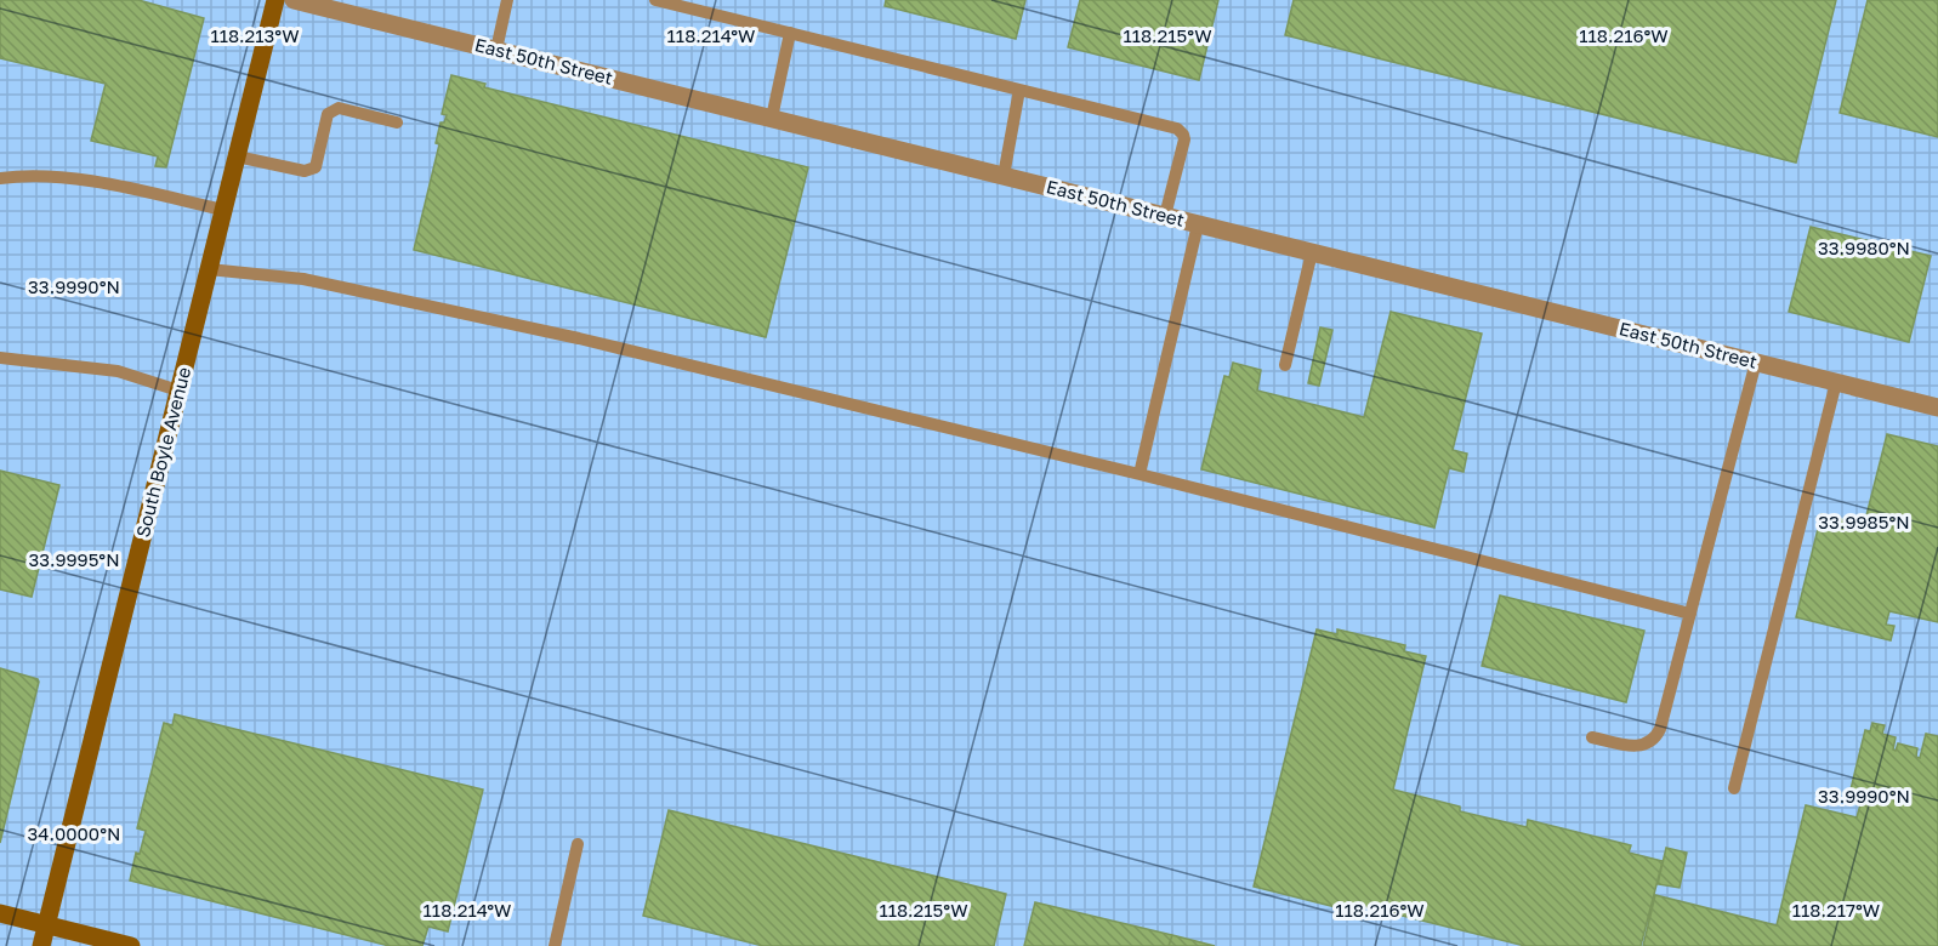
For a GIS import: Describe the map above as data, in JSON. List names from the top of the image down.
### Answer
{
  "streets": {
    "main road": ["South Boyle Avenue"],
    "street": ["East 50th Street"]
  },
  "coordinates": [
    "118.213°W",
    "118.214°W",
    "118.215°W",
    "118.216°W",
    "33.9980°N",
    "33.9990°N",
    "33.9985°N",
    "33.9995°N",
    "34.0000°N",
    "118.217°W"
  ]
}
